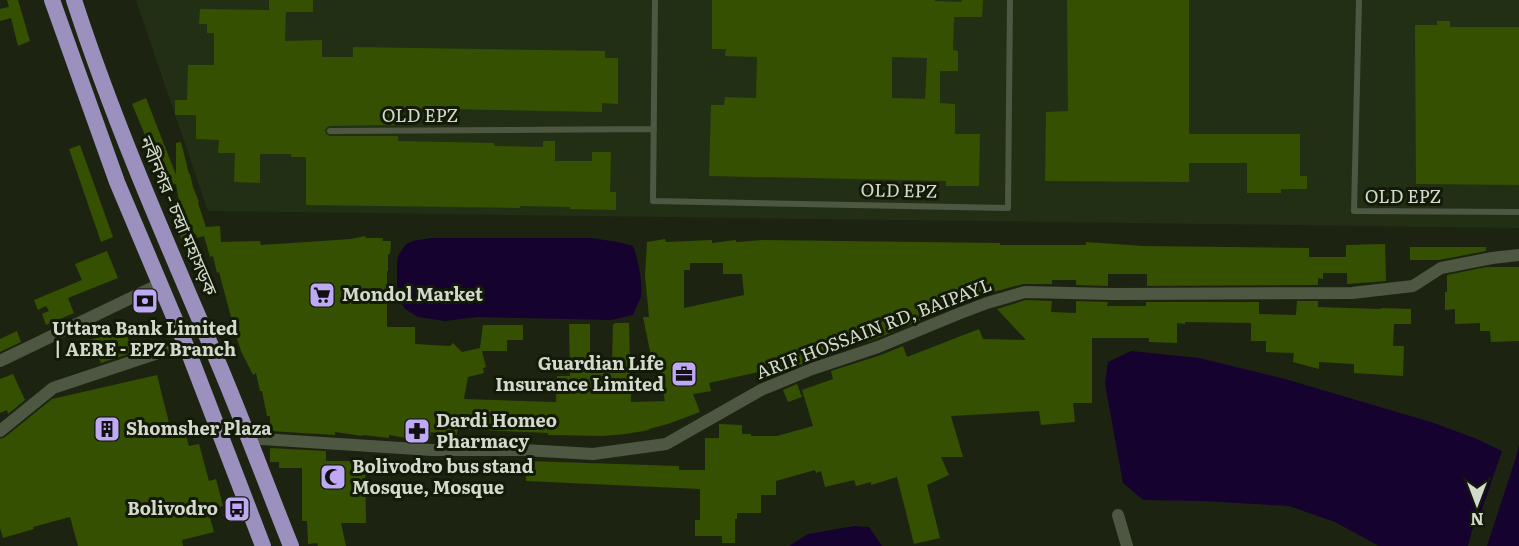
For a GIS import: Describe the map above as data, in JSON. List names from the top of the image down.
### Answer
{
  "streets": {
    "highway": ["নবীনগর - চন্দ্রা মহাসড়ক"],
    "street": ["ARIF HOSSAIN RD, BAIPAYL"],
    "lane": ["OLD EPZ"]
  },
  "crossings": [
    ["নবীনগর - চন্দ্রা মহাসড়ক", "ARIF HOSSAIN RD, BAIPAYL"]
  ],
  "places": {
    "supermarket": ["Mondol Market"],
    "bank": ["Uttara Bank Limited | AERE - EPZ Branch"],
    "office": ["Guardian Life Insurance Limited"],
    "building": ["Shomsher Plaza"],
    "pharmacy": ["Dardi Homeo Pharmacy"],
    "mosque": ["Bolivodro bus stand Mosque, Mosque"],
    "bus stop": ["Bolivodro"]
  },
  "north": "bottom"
}
